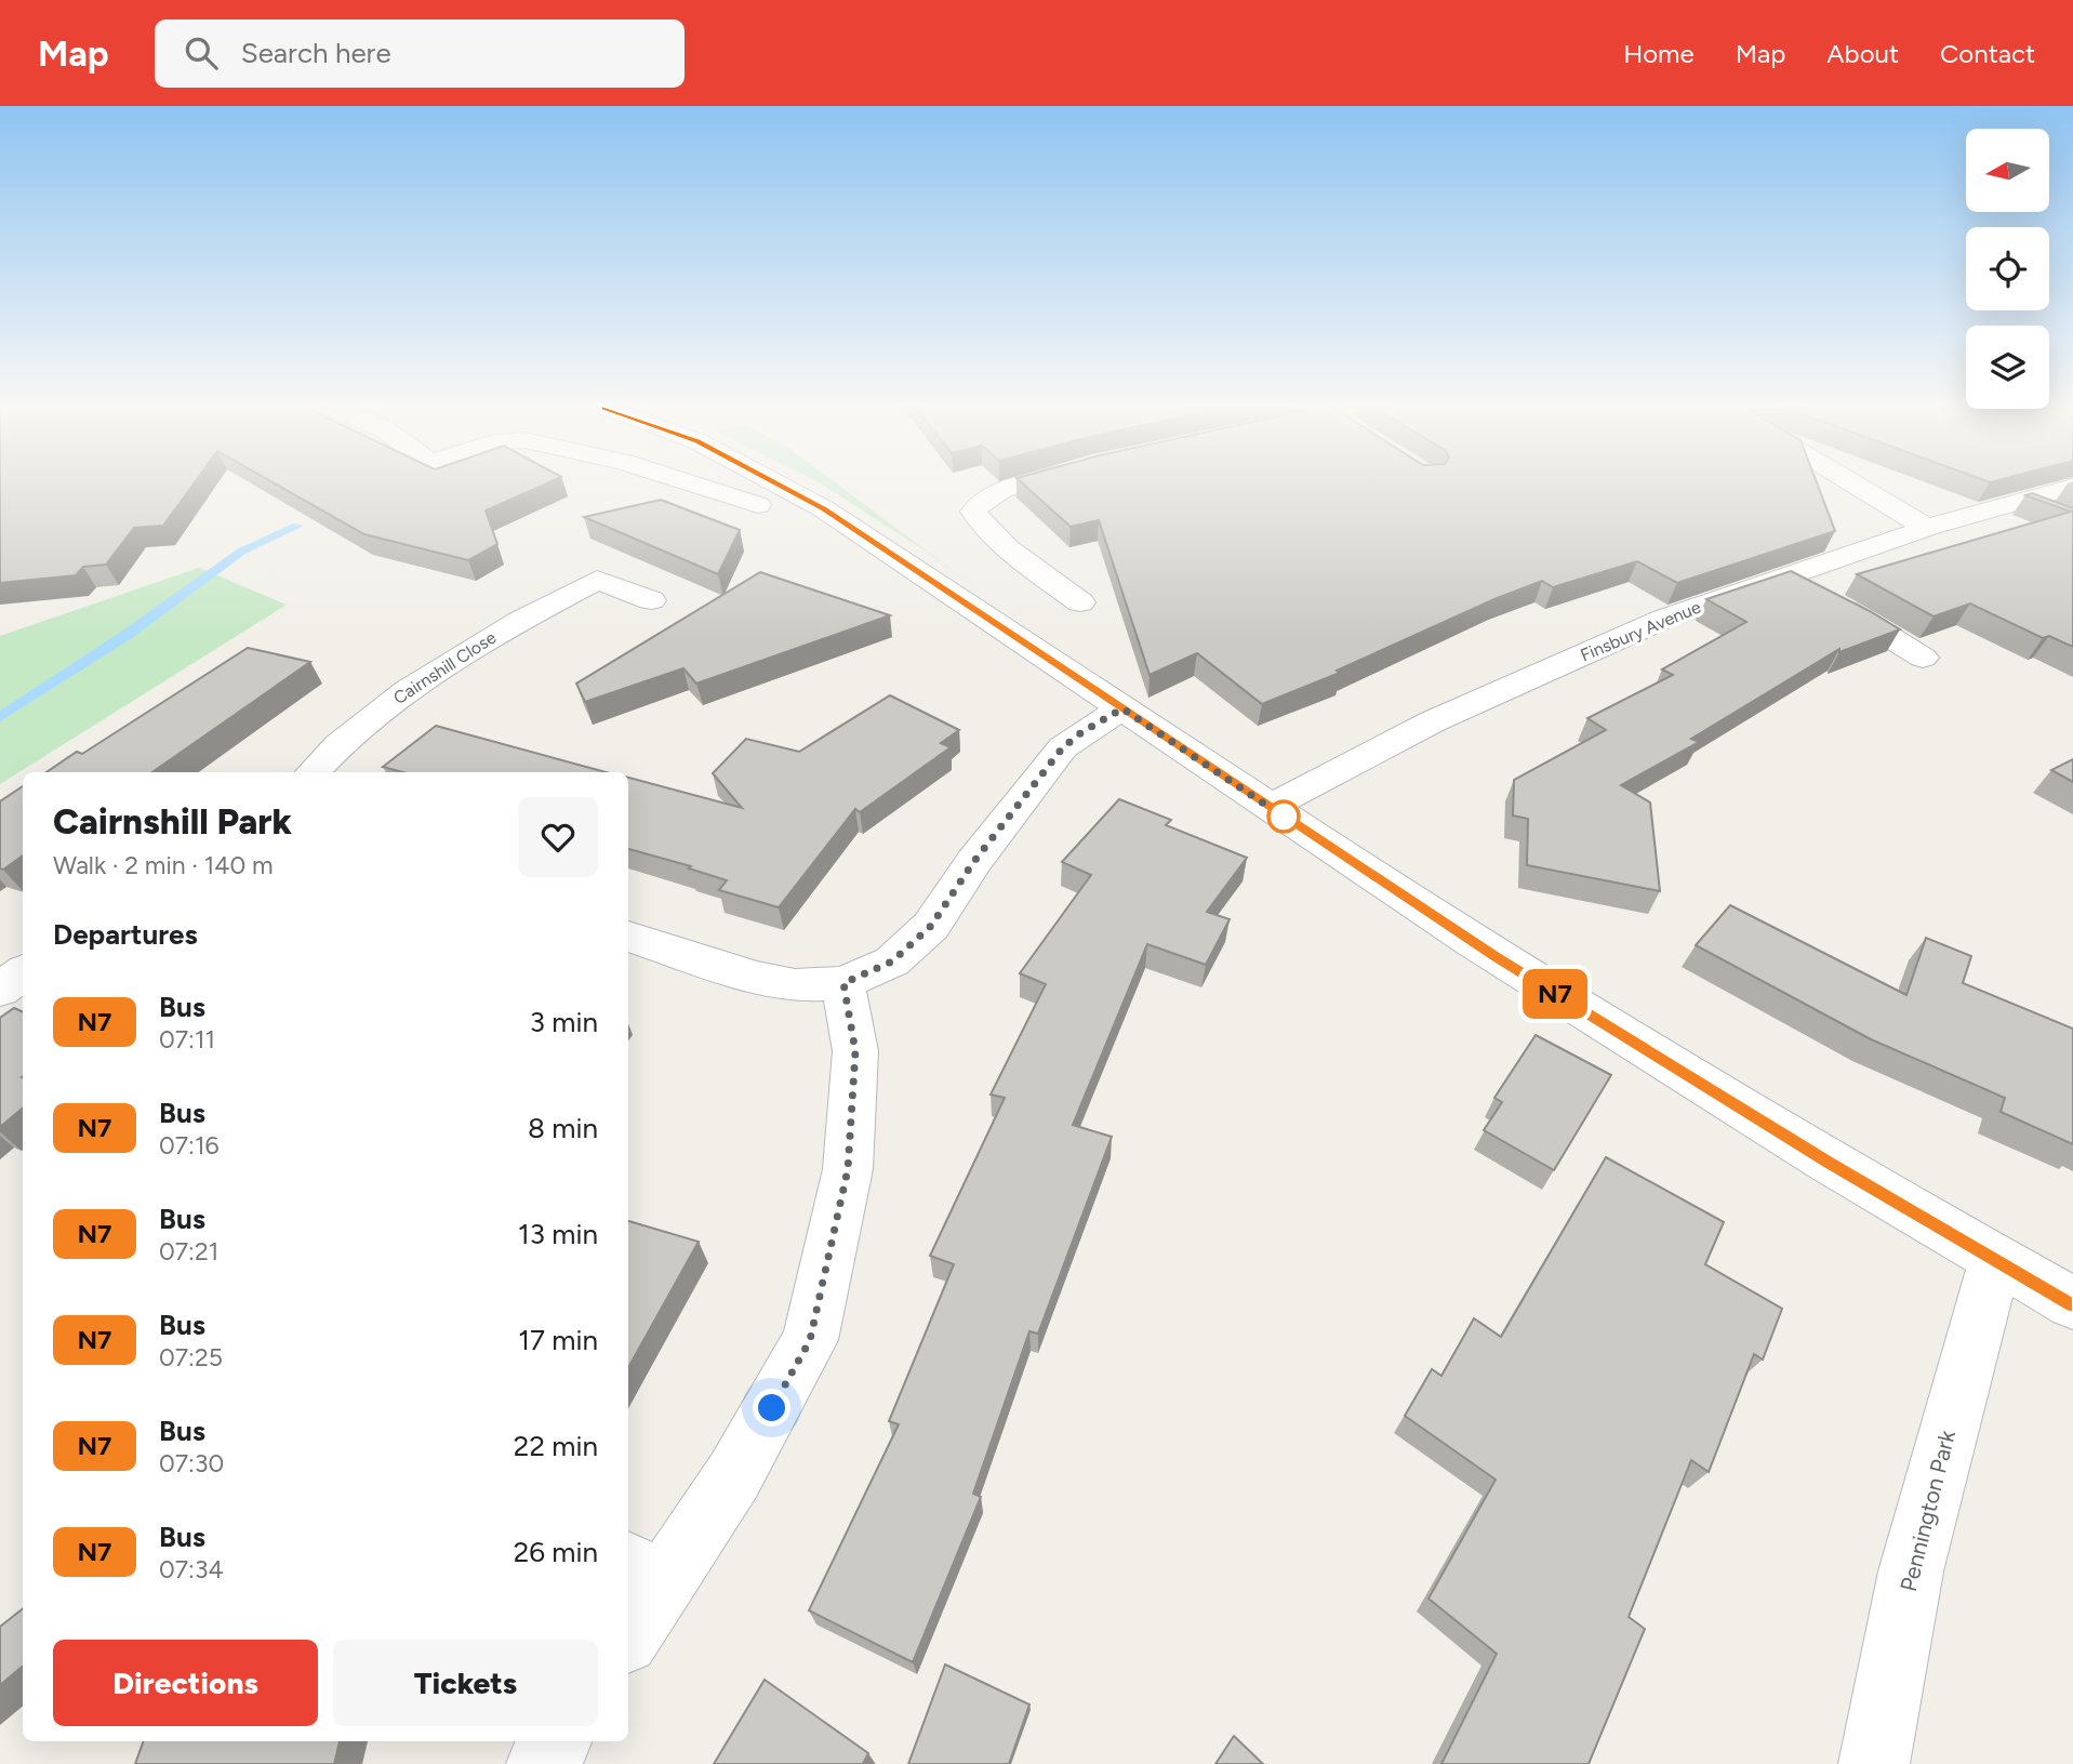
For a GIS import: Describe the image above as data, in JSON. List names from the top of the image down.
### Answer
{
  "streets": {
    "street": ["Finsbury Avenue", "Cairnshill Close", "Pennington Park"]
  },
  "lines": ["bus line N7"],
  "north": "left",
  "page": {
    "header": "Map",
    "search": "Search here",
    "nav": [
      "Home",
      "Map",
      "About",
      "Contact"
    ],
    "on_map": "N7",
    "heading": [
      ["Cairnshill Park", "Walk · 2 min · 140 m"],
      "Departures"
    ],
    "list": [
      {
        "mark": "N7",
        "name": "Bus",
        "note": "07:11",
        "value": "3 min"
      },
      {
        "mark": "N7",
        "name": "Bus",
        "note": "07:16",
        "value": "8 min"
      },
      {
        "mark": "N7",
        "name": "Bus",
        "note": "07:21",
        "value": "13 min"
      },
      {
        "mark": "N7",
        "name": "Bus",
        "note": "07:25",
        "value": "17 min"
      },
      {
        "mark": "N7",
        "name": "Bus",
        "note": "07:30",
        "value": "22 min"
      },
      {
        "mark": "N7",
        "name": "Bus",
        "note": "07:34",
        "value": "26 min"
      }
    ],
    "buttons": ["Directions", "Tickets"]
  }
}
